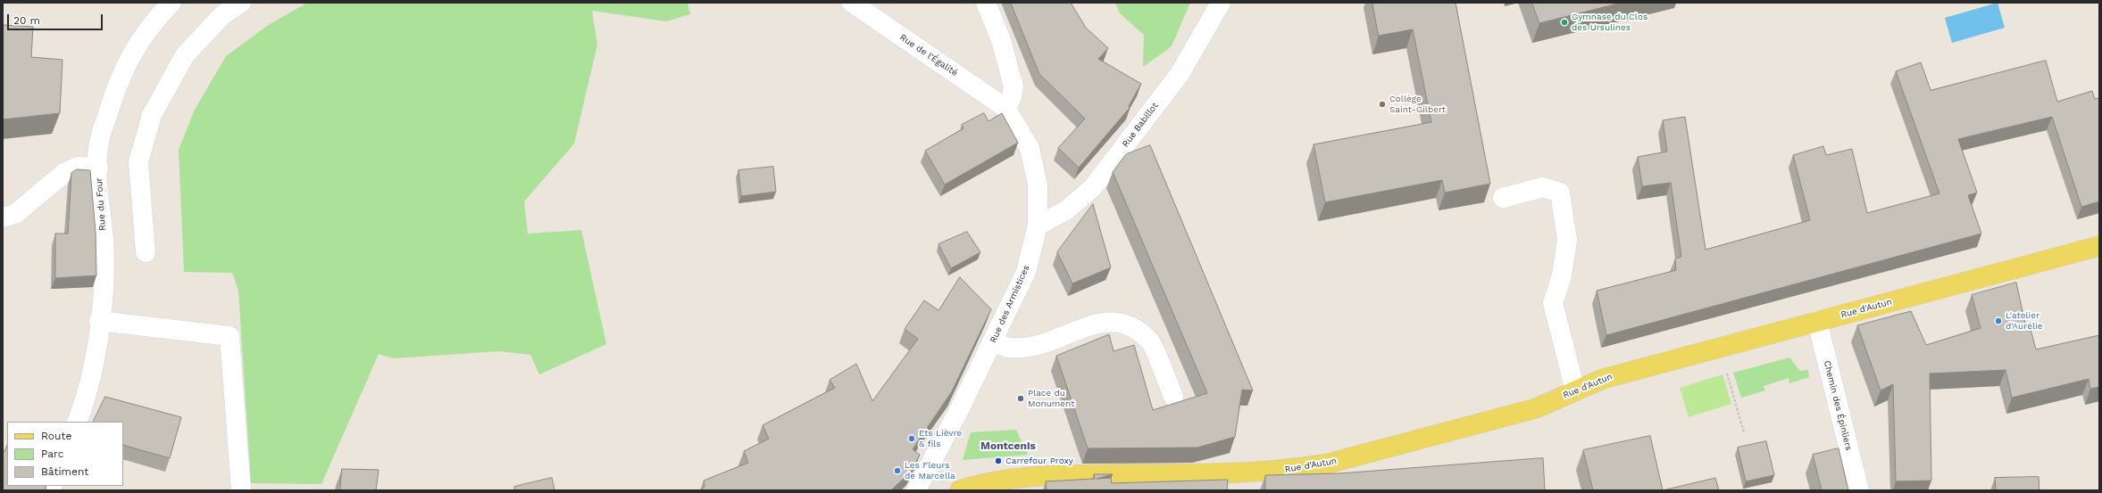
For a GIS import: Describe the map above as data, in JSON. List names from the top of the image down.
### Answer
{
  "streets": {
    "main road": ["Rue d'Autun"],
    "street": [
      "Rue de l'Égalité",
      "Rue Babillot",
      "Rue du Four",
      "Rue des Armistices",
      "Chemin des Épinliers"
    ]
  },
  "crossings": [
    ["Rue de l'Égalité", "Rue des Armistices"],
    ["Rue Babillot", "Rue des Armistices"],
    ["Rue d'Autun", "Chemin des Épinliers"]
  ],
  "districts": ["Montcenis"],
  "places": [
    "Gymnase du Clos des Ursulines",
    "Collège Saint-Gilbert",
    "L'atelier d'Aurélie",
    "Place du Monument",
    "Ets Lièvre & fils",
    "Carrefour Proxy",
    "Les Fleurs de Marcella"
  ],
  "legend": ["Route", "Parc", "Bâtiment"],
  "scale_bar": "20 m"
}
